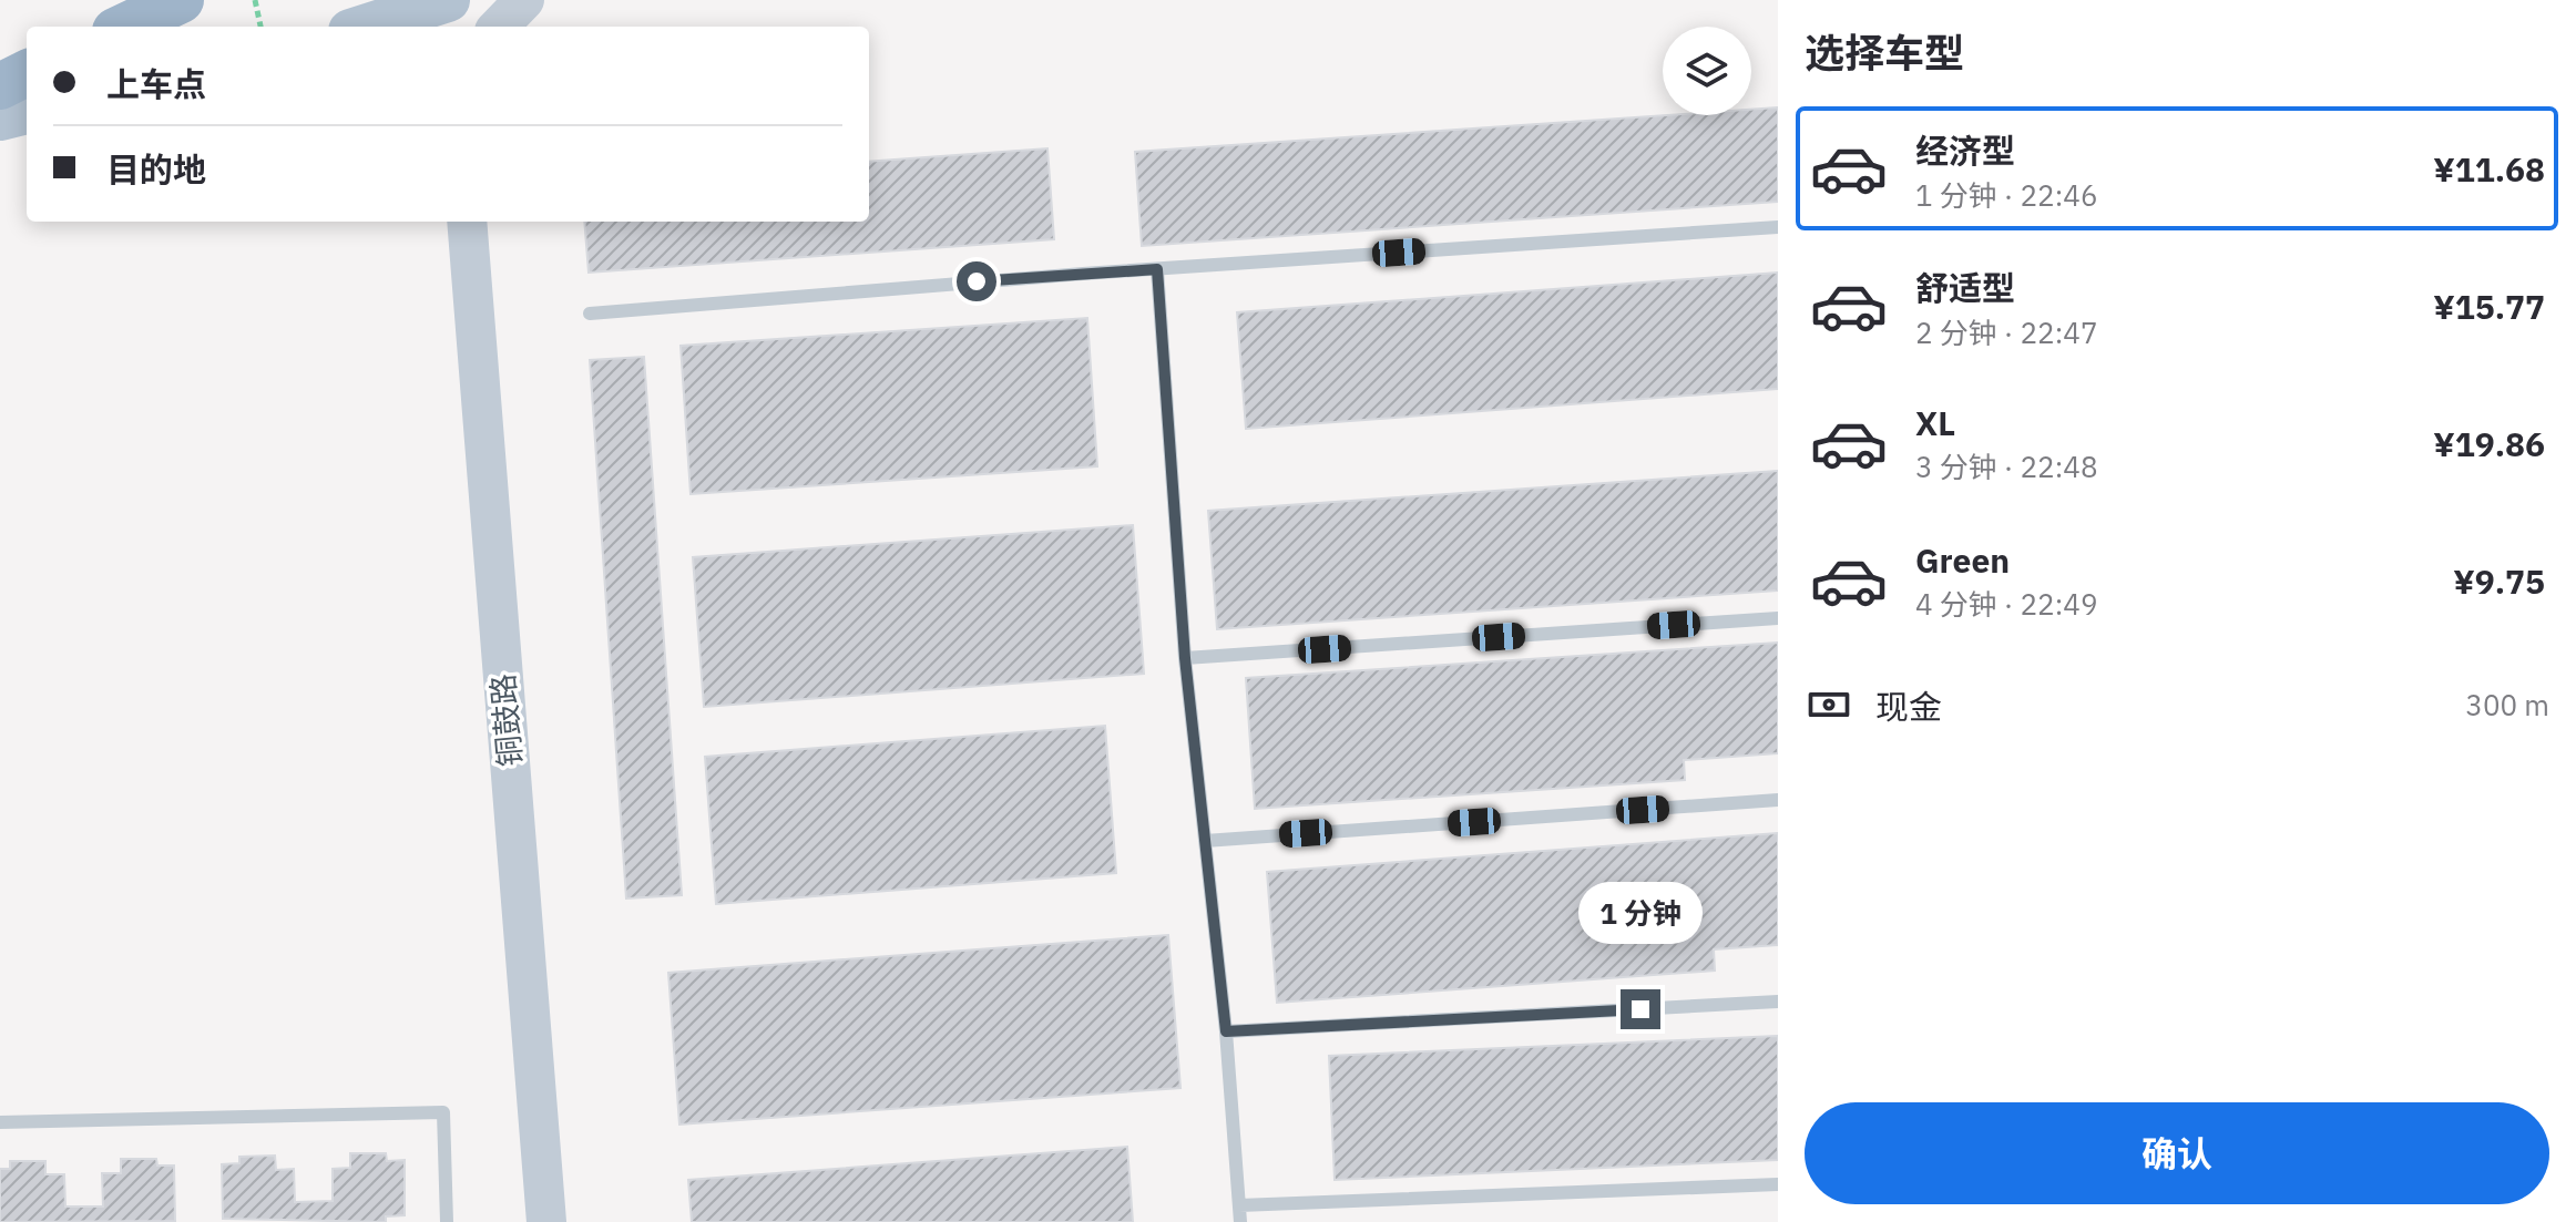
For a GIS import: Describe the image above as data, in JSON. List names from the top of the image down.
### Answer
{
  "streets": {
    "main road": ["铜鼓路"]
  },
  "page": {
    "heading": "选择车型",
    "banner": ["上车点", "目的地"],
    "list": [
      {
        "name": "经济型",
        "note": "1 分钟 · 22:46",
        "value": "¥11.68"
      },
      {
        "name": "舒适型",
        "note": "2 分钟 · 22:47",
        "value": "¥15.77"
      },
      {
        "name": "XL",
        "note": "3 分钟 · 22:48",
        "value": "¥19.86"
      },
      {
        "name": "Green",
        "note": "4 分钟 · 22:49",
        "value": "¥9.75"
      }
    ],
    "pay": ["现金", "300 m"],
    "bubble": "1 分钟",
    "buttons": "确认"
  }
}
